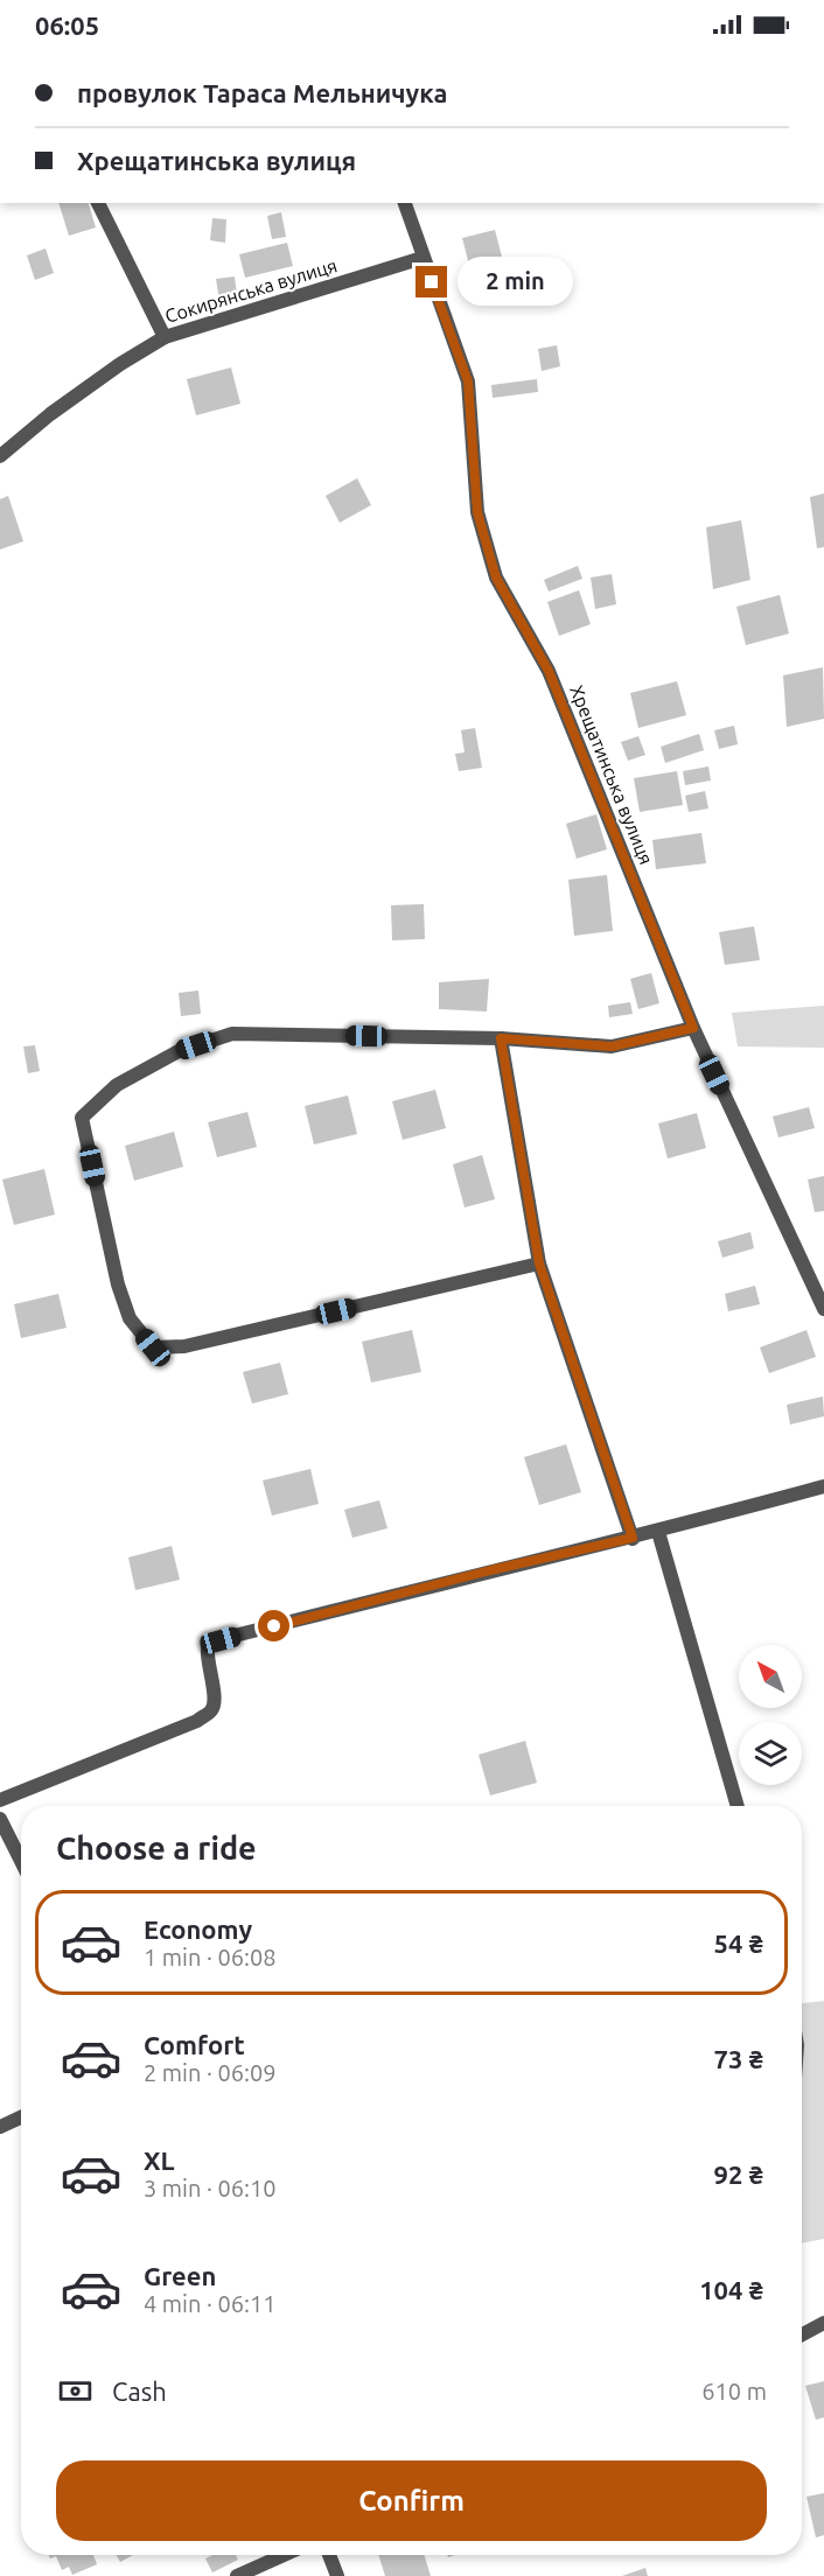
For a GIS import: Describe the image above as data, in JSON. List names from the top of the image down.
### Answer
{
  "streets": {
    "street": ["Сокирянська вулиця", "Хрещатинська вулиця"]
  },
  "crossings": [
    ["Сокирянська вулиця", "Хрещатинська вулиця"]
  ],
  "north": "top left",
  "page": {
    "status": "06:05",
    "banner": ["провулок Тараса Мельничука", "Хрещатинська вулиця"],
    "bubble": "2 min",
    "heading": "Choose a ride",
    "list": [
      {
        "name": "Economy",
        "note": "1 min · 06:08",
        "value": "54 ₴"
      },
      {
        "name": "Comfort",
        "note": "2 min · 06:09",
        "value": "73 ₴"
      },
      {
        "name": "XL",
        "note": "3 min · 06:10",
        "value": "92 ₴"
      },
      {
        "name": "Green",
        "note": "4 min · 06:11",
        "value": "104 ₴"
      }
    ],
    "pay": ["Cash", "610 m"],
    "buttons": "Confirm"
  }
}
